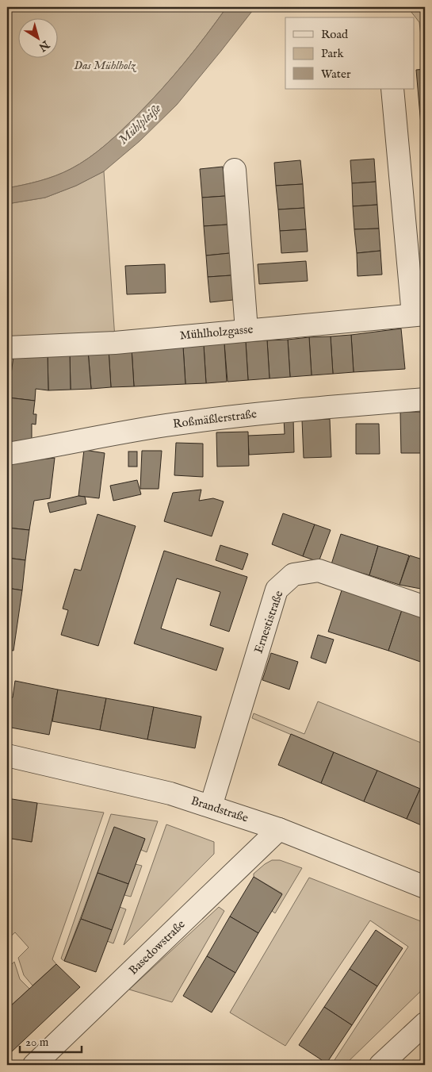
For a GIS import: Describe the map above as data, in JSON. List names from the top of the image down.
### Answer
{
  "streets": {
    "street": [
      "Mühlholzgasse",
      "Roßmäßlerstraße",
      "Ernestistraße",
      "Brandstraße",
      "Basedowstraße"
    ]
  },
  "crossings": [
    ["Ernestistraße", "Brandstraße"],
    ["Brandstraße", "Basedowstraße"]
  ],
  "water": ["Mühlpleiße"],
  "parks": ["Das Mühlholz"],
  "legend": ["Road", "Park", "Water"],
  "scale_bar": "20 m",
  "north": "bottom right"
}
